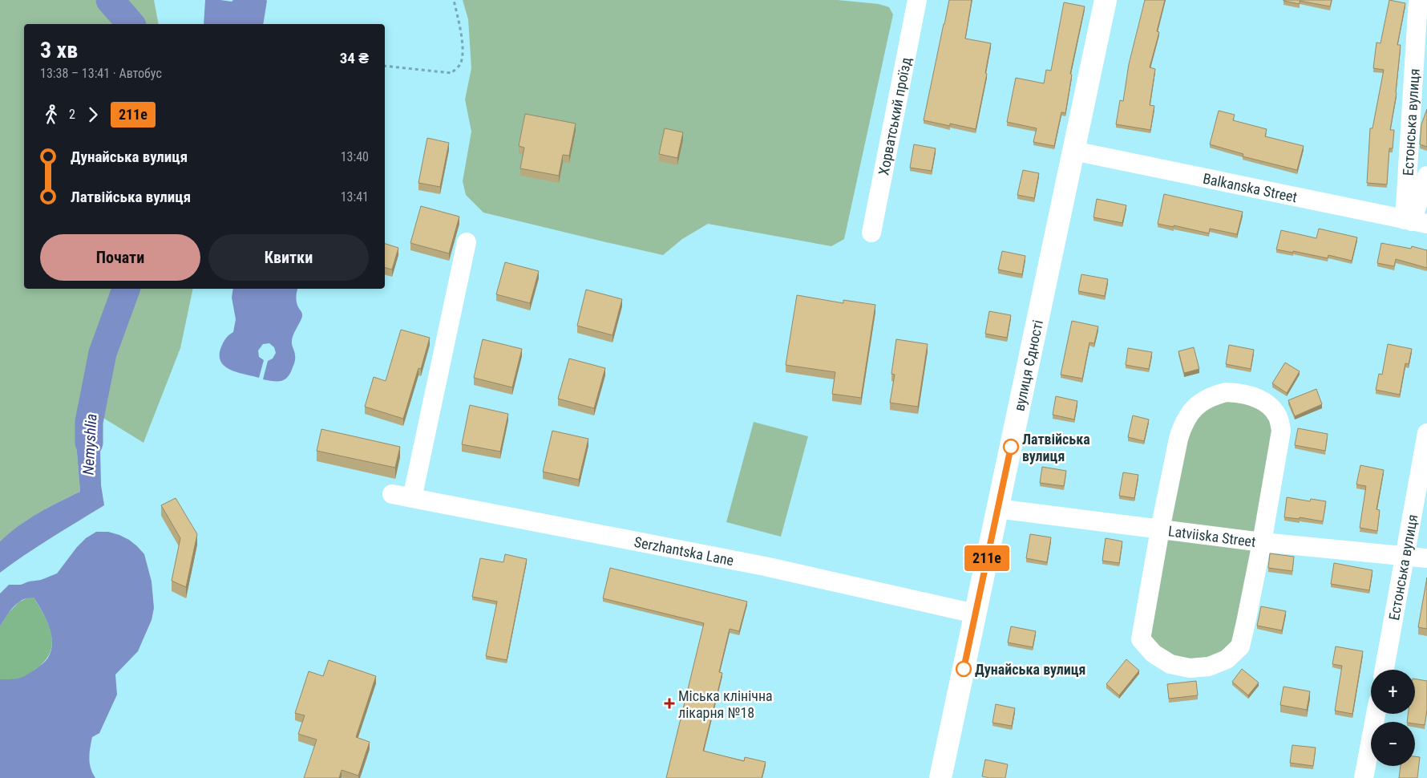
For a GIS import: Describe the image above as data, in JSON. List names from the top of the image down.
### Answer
{
  "streets": {
    "main road": ["вулиця Єдності"],
    "street": [
      "Хорватський проїзд",
      "Естонська вулиця",
      "Balkanska Street",
      "Latviiska Street",
      "Serzhantska Lane"
    ]
  },
  "crossings": [
    ["Естонська вулиця", "Balkanska Street"],
    ["Естонська вулиця", "Latviiska Street"],
    ["Balkanska Street", "вулиця Єдності"],
    ["вулиця Єдності", "Latviiska Street"],
    ["вулиця Єдності", "Serzhantska Lane"]
  ],
  "water": ["Nemyshlia"],
  "places": {
    "other": ["Латвійська вулиця", "Дунайська вулиця"],
    "health": ["Міська клінічна лікарня №18"]
  },
  "lines": ["bus line 211е"],
  "page": {
    "on_map": "211е",
    "heading": ["3 хв", "13:38 – 13:41 · Автобус", "34 ₴"],
    "legs": ["2", "211е"],
    "list": [
      {
        "name": "Дунайська вулиця",
        "value": "13:40"
      },
      {
        "name": "Латвійська вулиця",
        "value": "13:41"
      }
    ],
    "buttons": ["Почати", "Квитки"],
    "map_buttons": ["+", "−"]
  }
}
